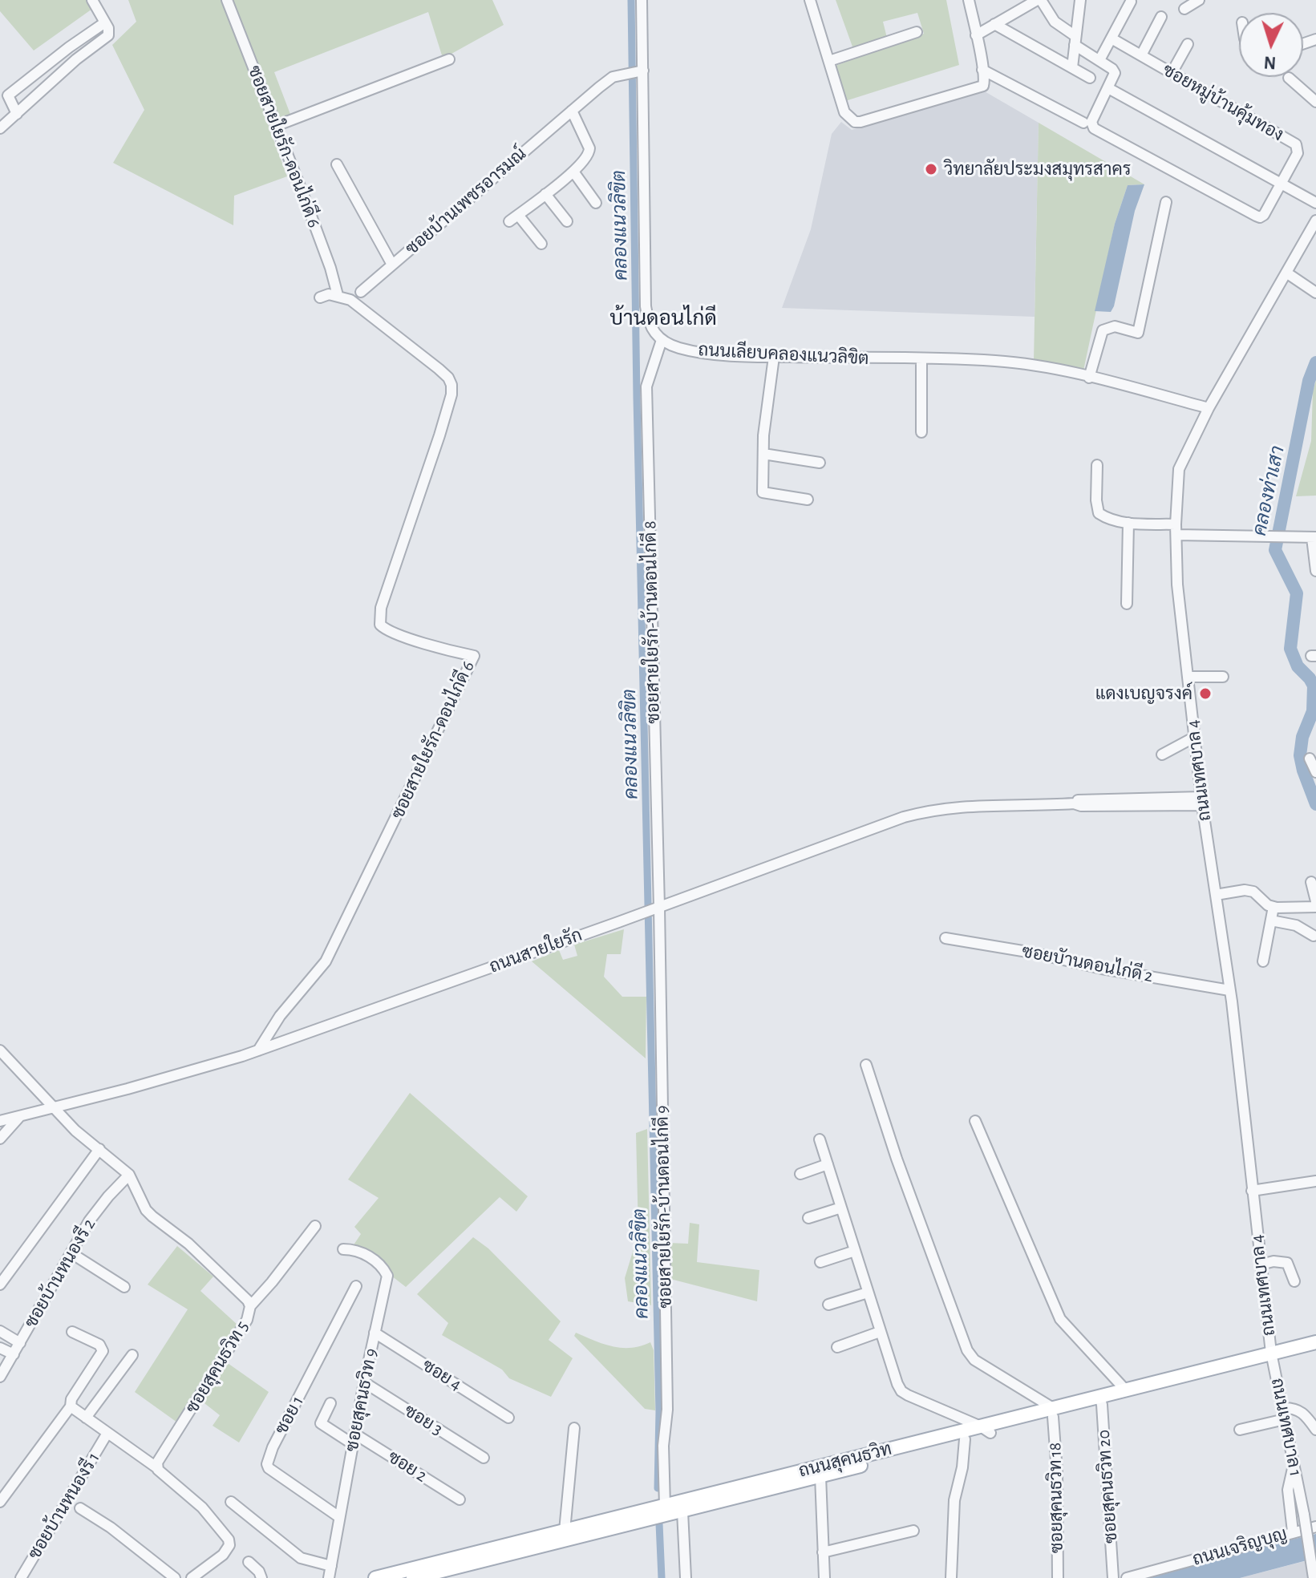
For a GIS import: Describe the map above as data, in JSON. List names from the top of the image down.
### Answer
{
  "streets": {
    "main road": ["ถนนสุคนธวิท"],
    "street": [
      "ซอยหมู่บ้านคุ้มทอง",
      "ซอยสายใยรัก-ดอนไก่ดี 6",
      "ซอยบ้านเพชรอารมณ์",
      "ถนนเลียบคลองแนวลิขิต",
      "ซอยสายใยรัก-บ้านดอนไก่ดี 8",
      "ถนนเทศบาล 4",
      "ถนนสายใยรัก",
      "ซอยบัานดอนไก่ดี 2",
      "ซอยสายใยรัก-บ้านดอนไก่ดี 9",
      "ซอยบ้านหนองรี 2",
      "ซอยสุคนธวิท 5",
      "ซอย 4",
      "ซอยสุคนธวิท 9",
      "ซอย 1",
      "ซอย 3",
      "ถนนเทศบาล 1",
      "ซอย 2",
      "ซอยสุคนธวิท 20",
      "ซอยสุคนธวิท 18",
      "ซอยบ้านหนองรี 1",
      "ถนนเจริญบุญ"
    ]
  },
  "crossings": [
    ["ซอยสายใยรัก-ดอนไก่ดี 6", "ถนนสายใยรัก"],
    ["ถนนเลียบคลองแนวลิขิต", "ซอยสายใยรัก-บ้านดอนไก่ดี 8"],
    ["ถนนเลียบคลองแนวลิขิต", "ถนนเทศบาล 4"],
    ["ซอยสายใยรัก-บ้านดอนไก่ดี 8", "ถนนสายใยรัก"],
    ["ซอยสายใยรัก-บ้านดอนไก่ดี 8", "ซอยสายใยรัก-บ้านดอนไก่ดี 9"],
    ["ถนนเทศบาล 4", "ถนนสายใยรัก"],
    ["ถนนเทศบาล 4", "ซอยบัานดอนไก่ดี 2"],
    ["ถนนเทศบาล 4", "ถนนเทศบาล 1"],
    ["ถนนเทศบาล 4", "ถนนสุคนธวิท"],
    ["ถนนสายใยรัก", "ซอยสายใยรัก-บ้านดอนไก่ดี 9"],
    ["ถนนสายใยรัก", "ซอยสุคนธวิท 5"],
    ["ซอยสายใยรัก-บ้านดอนไก่ดี 9", "ถนนสุคนธวิท"],
    ["ซอยบ้านหนองรี 2", "ซอยสุคนธวิท 5"],
    ["ซอยสุคนธวิท 5", "ซอยบ้านหนองรี 1"],
    ["ซอย 4", "ซอยสุคนธวิท 9"],
    ["ซอยสุคนธวิท 9", "ซอย 1"],
    ["ซอยสุคนธวิท 9", "ซอย 3"],
    ["ซอยสุคนธวิท 9", "ซอย 2"],
    ["ถนนเทศบาล 1", "ถนนสุคนธวิท"],
    ["ถนนสุคนธวิท", "ซอยสุคนธวิท 20"],
    ["ถนนสุคนธวิท", "ซอยสุคนธวิท 18"]
  ],
  "districts": ["บ้านดอนไก่ดี"],
  "water": ["คลองแนวลิขิต", "คลองท่าเสา"],
  "places": ["วิทยาลัยประมงสมุทรสาคร", "แดงเบญจรงค์"],
  "north": "bottom"
}
